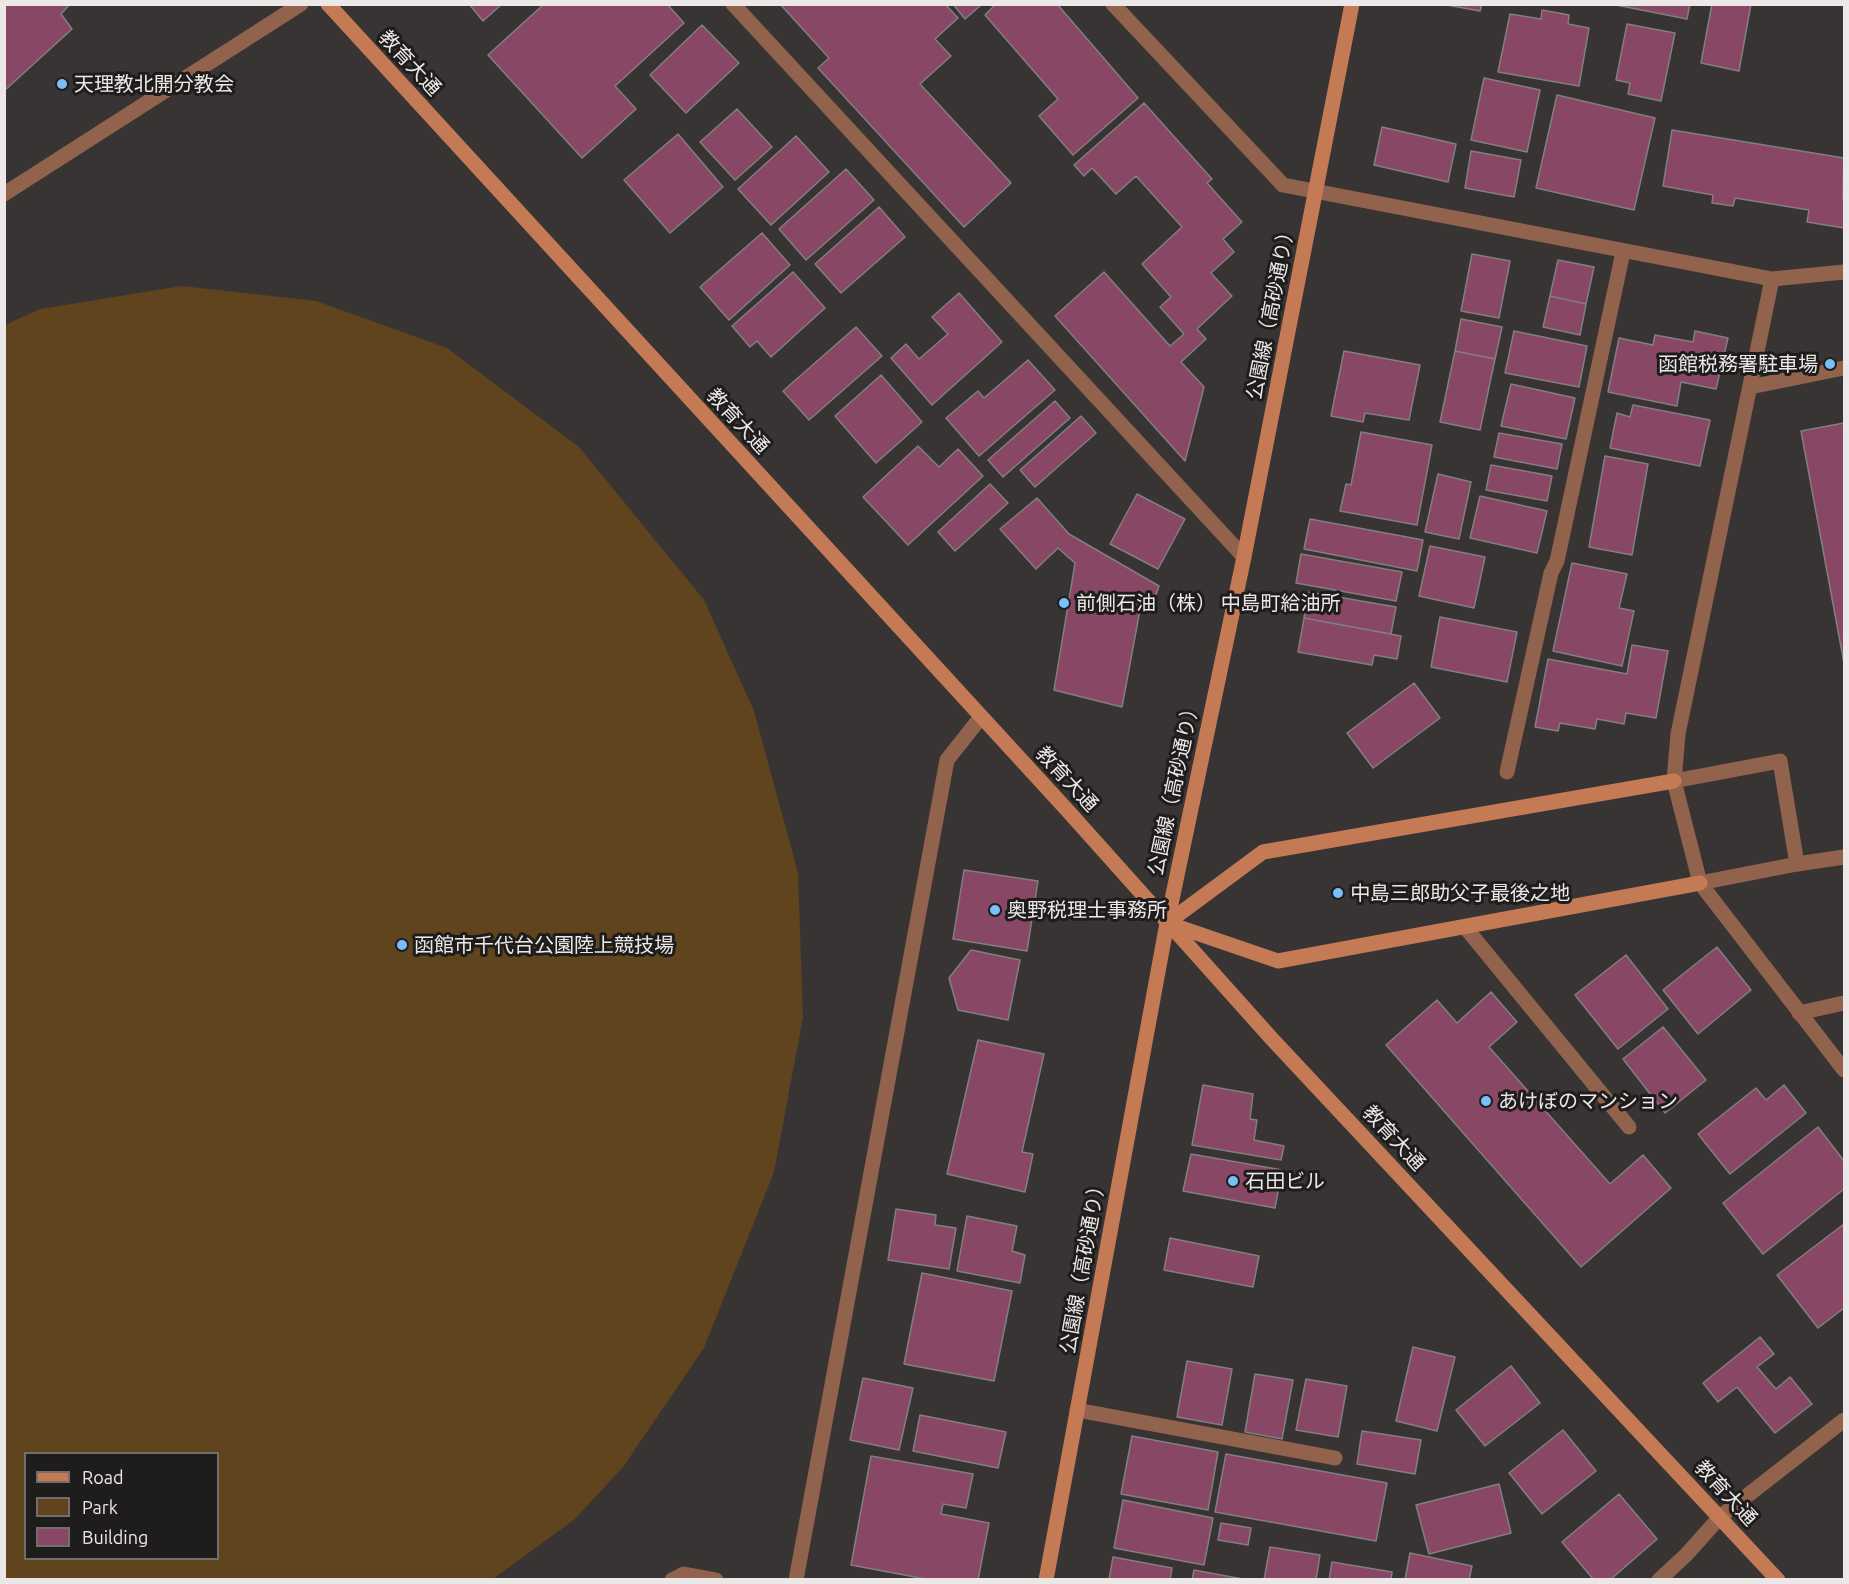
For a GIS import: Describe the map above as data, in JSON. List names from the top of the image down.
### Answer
{
  "streets": {
    "street": ["教育大通", "公園線（高砂通り）"]
  },
  "crossings": [
    ["教育大通", "公園線（高砂通り）"]
  ],
  "places": [
    "天理教北開分教会",
    "函館税務署駐車場",
    "前側石油（株） 中島町給油所",
    "中島三郎助父子最後之地",
    "奥野税理士事務所",
    "函館市千代台公園陸上競技場",
    "あけぼのマンション",
    "石田ビル"
  ],
  "legend": ["Road", "Park", "Building"]
}
